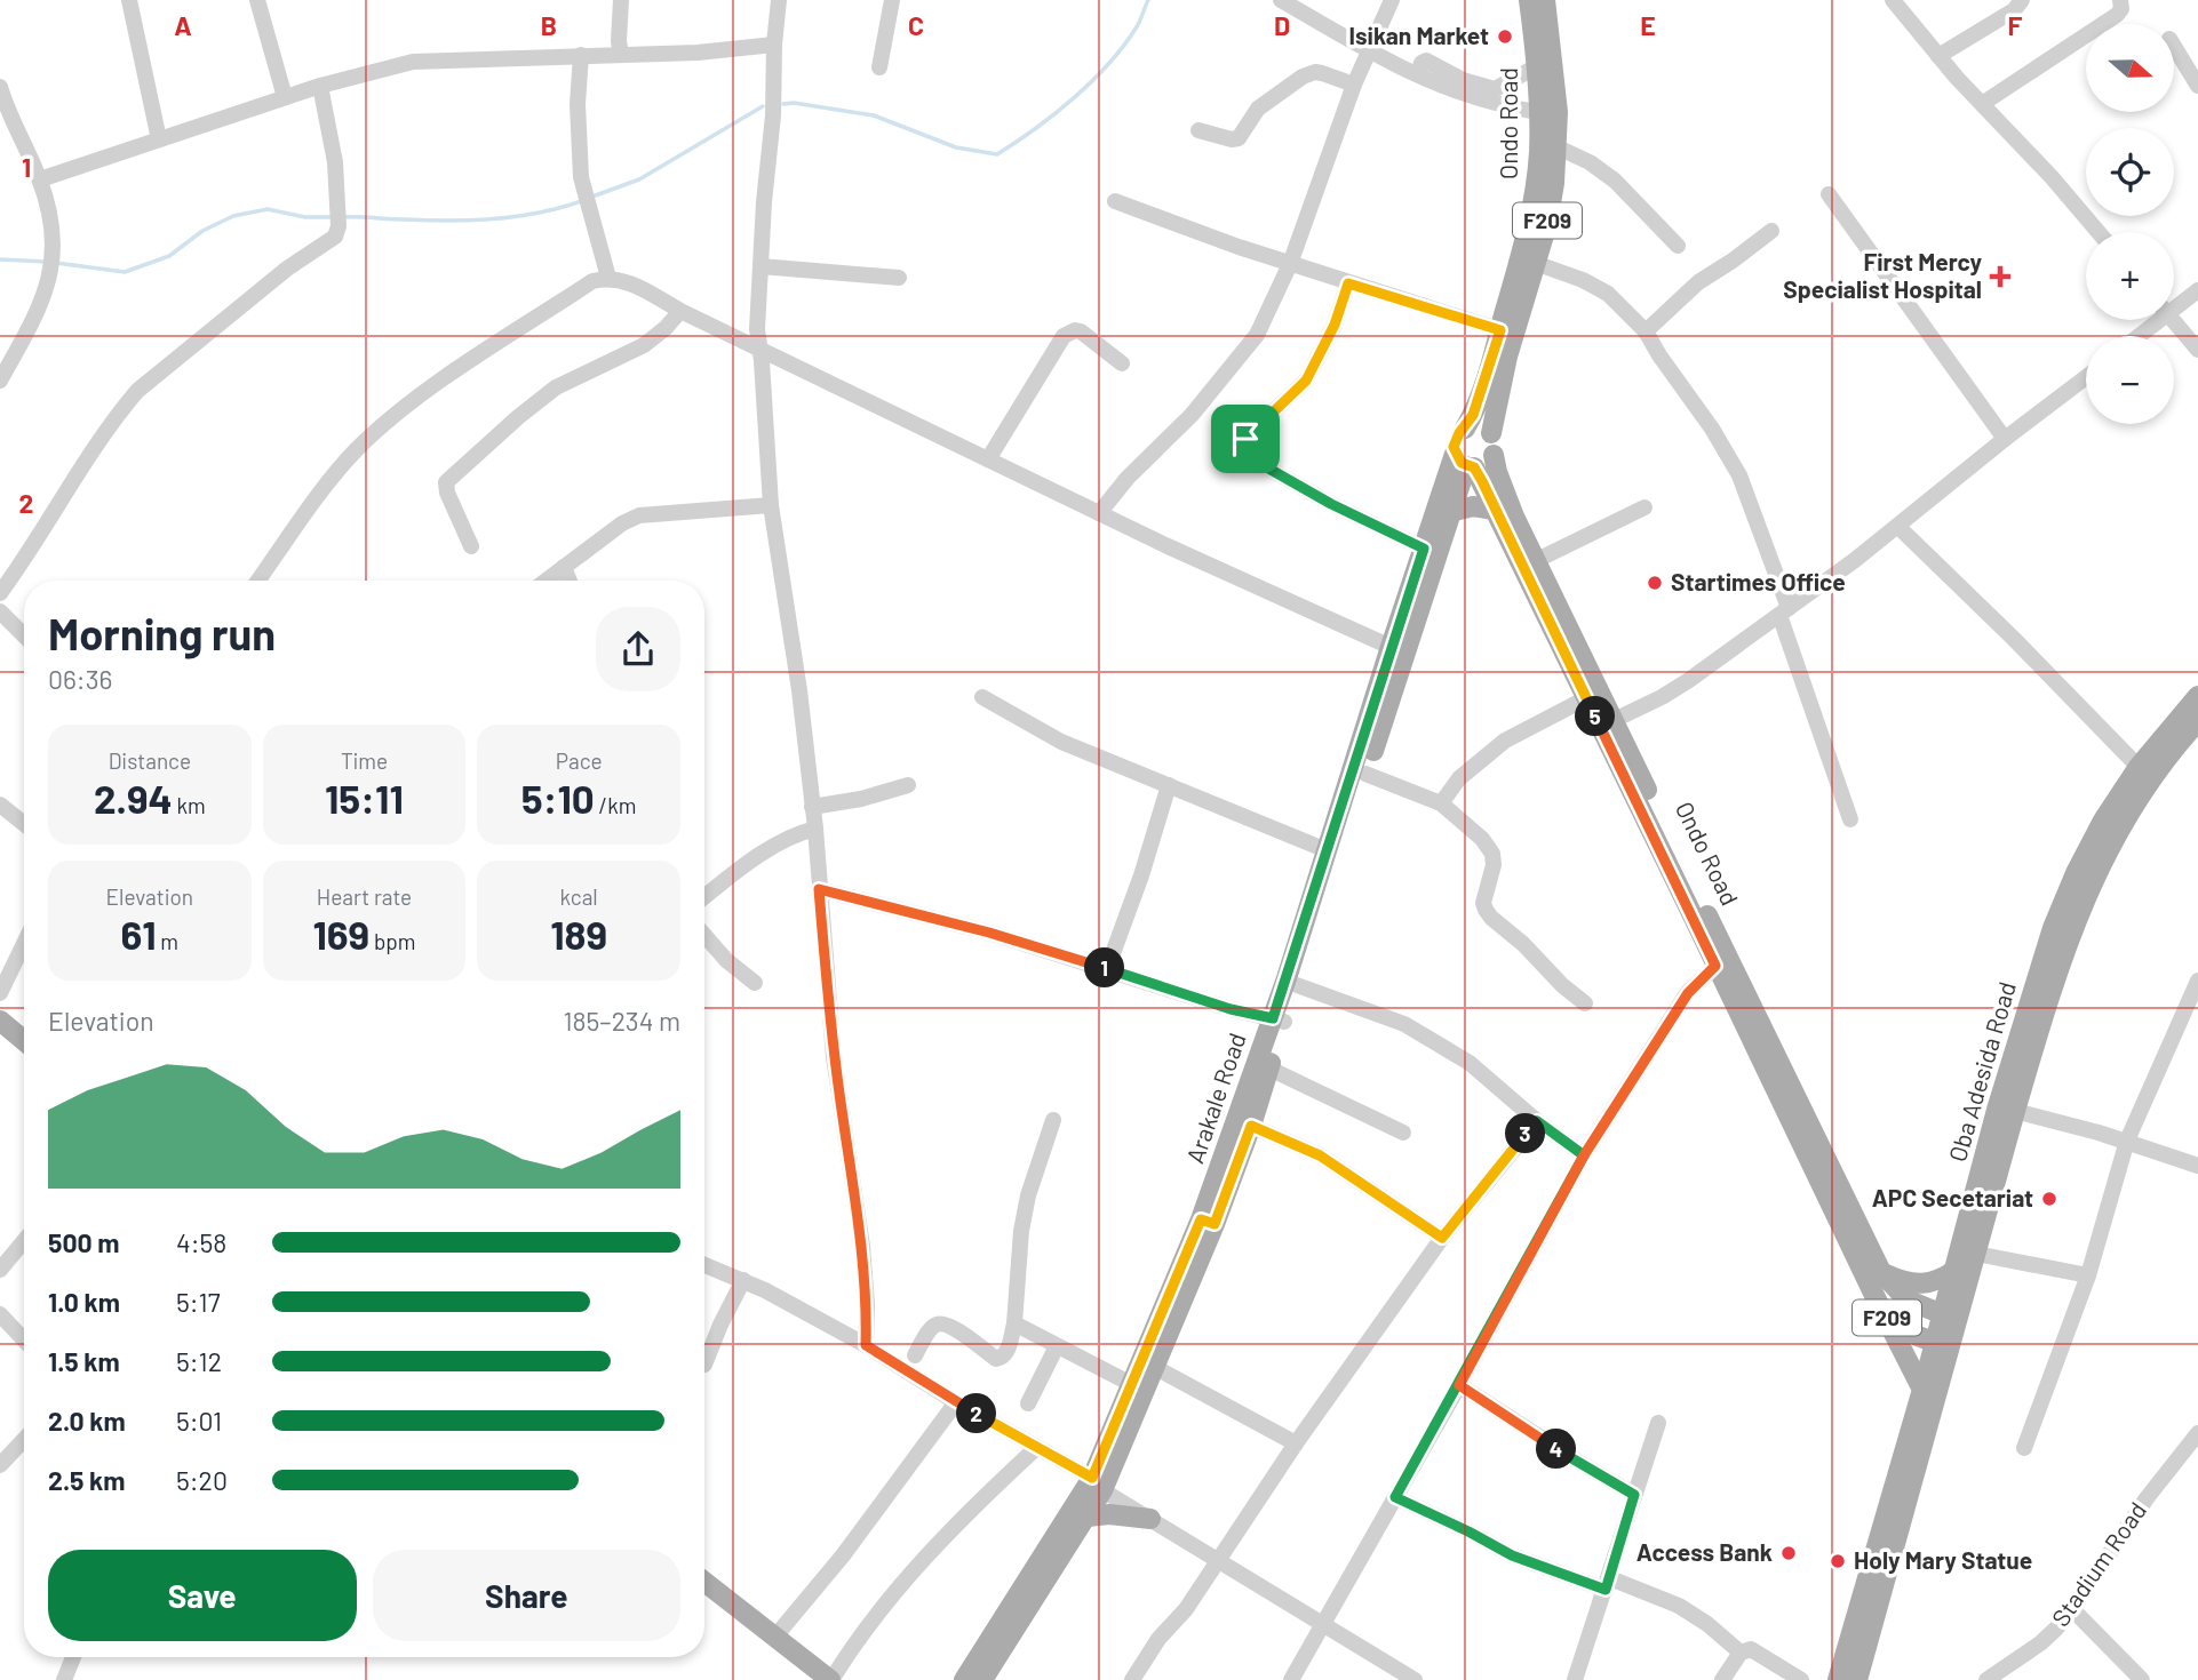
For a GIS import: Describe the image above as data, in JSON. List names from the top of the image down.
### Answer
{
  "streets": {
    "main road": [
      "Ondo Road",
      "F209",
      "Oba Adesida Road",
      "Arakale Road"
    ],
    "street": ["Stadium Road"]
  },
  "crossings": [
    ["Ondo Road", "F209"],
    ["Ondo Road", "Arakale Road"],
    ["F209", "Oba Adesida Road"],
    ["F209", "Arakale Road"]
  ],
  "places": {
    "other": [
      "Isikan Market",
      "Startimes Office",
      "APC Secetariat",
      "Access Bank",
      "Holy Mary Statue"
    ],
    "health": ["First Mercy Specialist Hospital"]
  },
  "north": "right",
  "page": {
    "map_buttons": ["+", "−"],
    "heading": ["Morning run", "06:36"],
    "pins": [
      "5",
      "1",
      "3",
      "2",
      "4"
    ],
    "stats": [
      ["Distance", "2.94 km"],
      ["Time", "15:11"],
      ["Pace", "5:10 /km"],
      ["Elevation", "61 m"],
      ["Heart rate", "169 bpm"],
      ["kcal", "189"]
    ],
    "chart": ["Elevation", "185–234 m"],
    "list": [
      {
        "name": "500 m",
        "note": "4:58"
      },
      {
        "name": "1.0 km",
        "note": "5:17"
      },
      {
        "name": "1.5 km",
        "note": "5:12"
      },
      {
        "name": "2.0 km",
        "note": "5:01"
      },
      {
        "name": "2.5 km",
        "note": "5:20"
      }
    ],
    "buttons": ["Save", "Share"]
  },
  "grid": {
    "columns": [
      "A",
      "B",
      "C",
      "D",
      "E",
      "F"
    ],
    "rows": ["1", "2"]
  }
}
